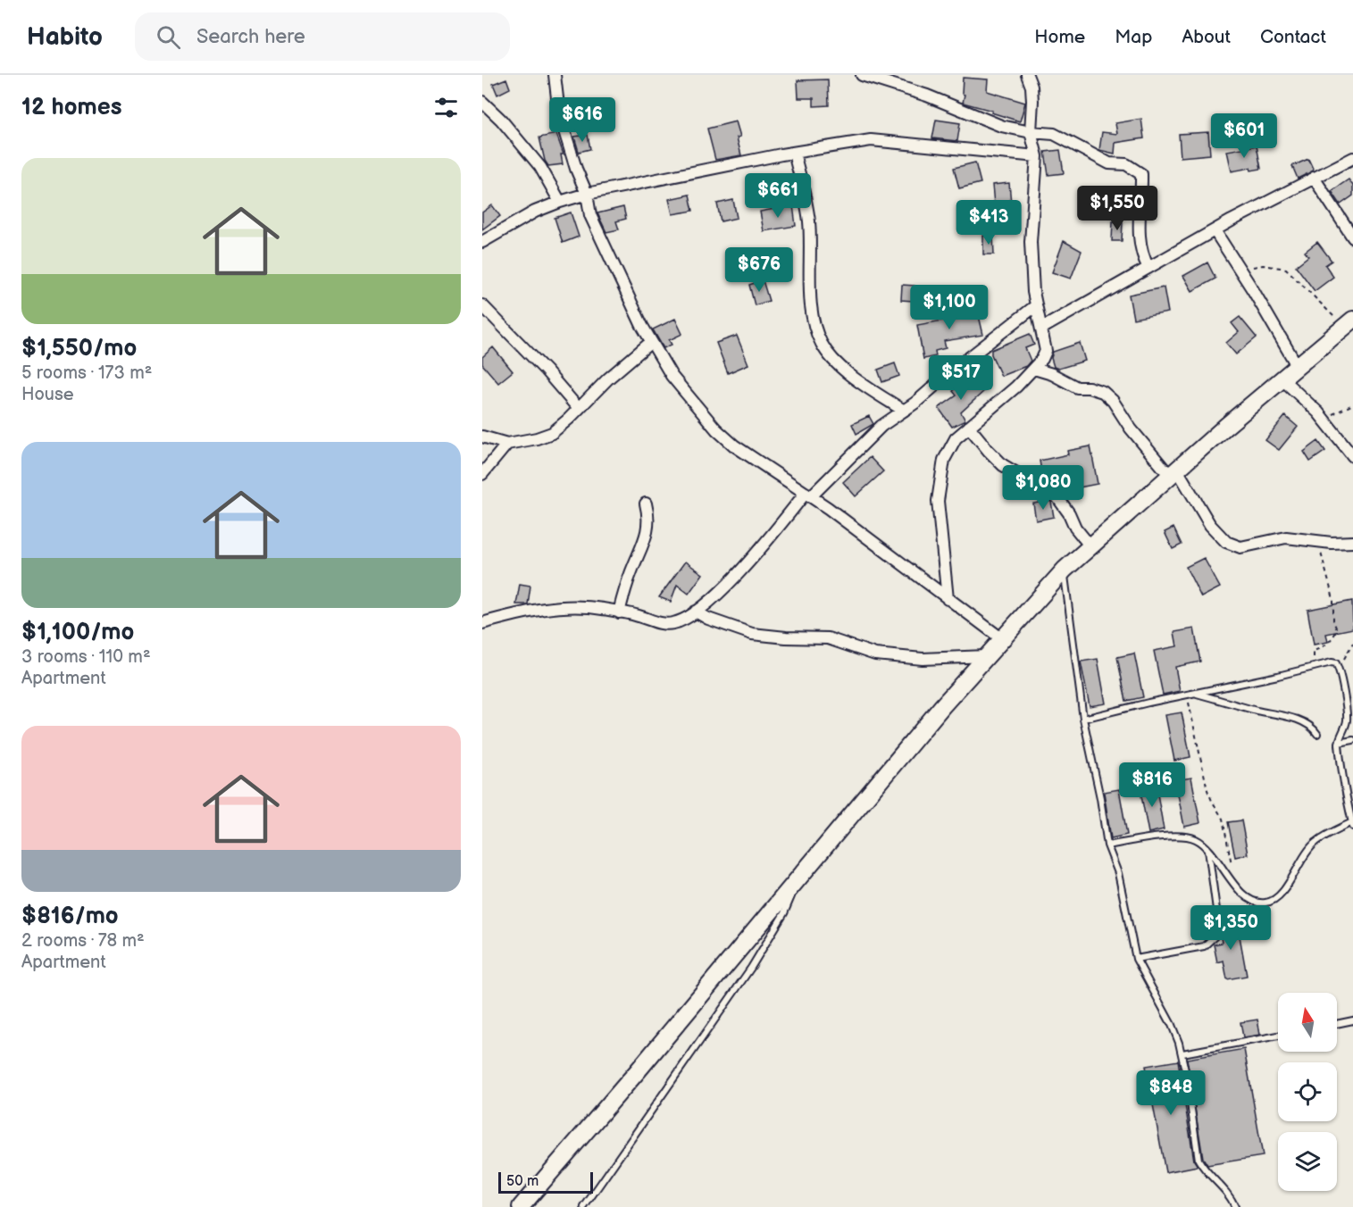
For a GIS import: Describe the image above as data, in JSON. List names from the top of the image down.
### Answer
{
  "scale_bar": "50 m",
  "north": "top",
  "page": {
    "header": "Habito",
    "search": "Search here",
    "nav": [
      "Home",
      "Map",
      "About",
      "Contact"
    ],
    "heading": "12 homes",
    "price": [
      "$616",
      "$601",
      "$661",
      "$1,550",
      "$413",
      "$676",
      "$1,100",
      "$517",
      "$1,080",
      "$816",
      "$1,350",
      "$848"
    ],
    "list": [
      {
        "name": "$1,550/mo",
        "note": "5 rooms · 173 m² · House"
      },
      {
        "name": "$1,100/mo",
        "note": "3 rooms · 110 m² · Apartment"
      },
      {
        "name": "$816/mo",
        "note": "2 rooms · 78 m² · Apartment"
      }
    ],
    "scale": "50 m"
  }
}
